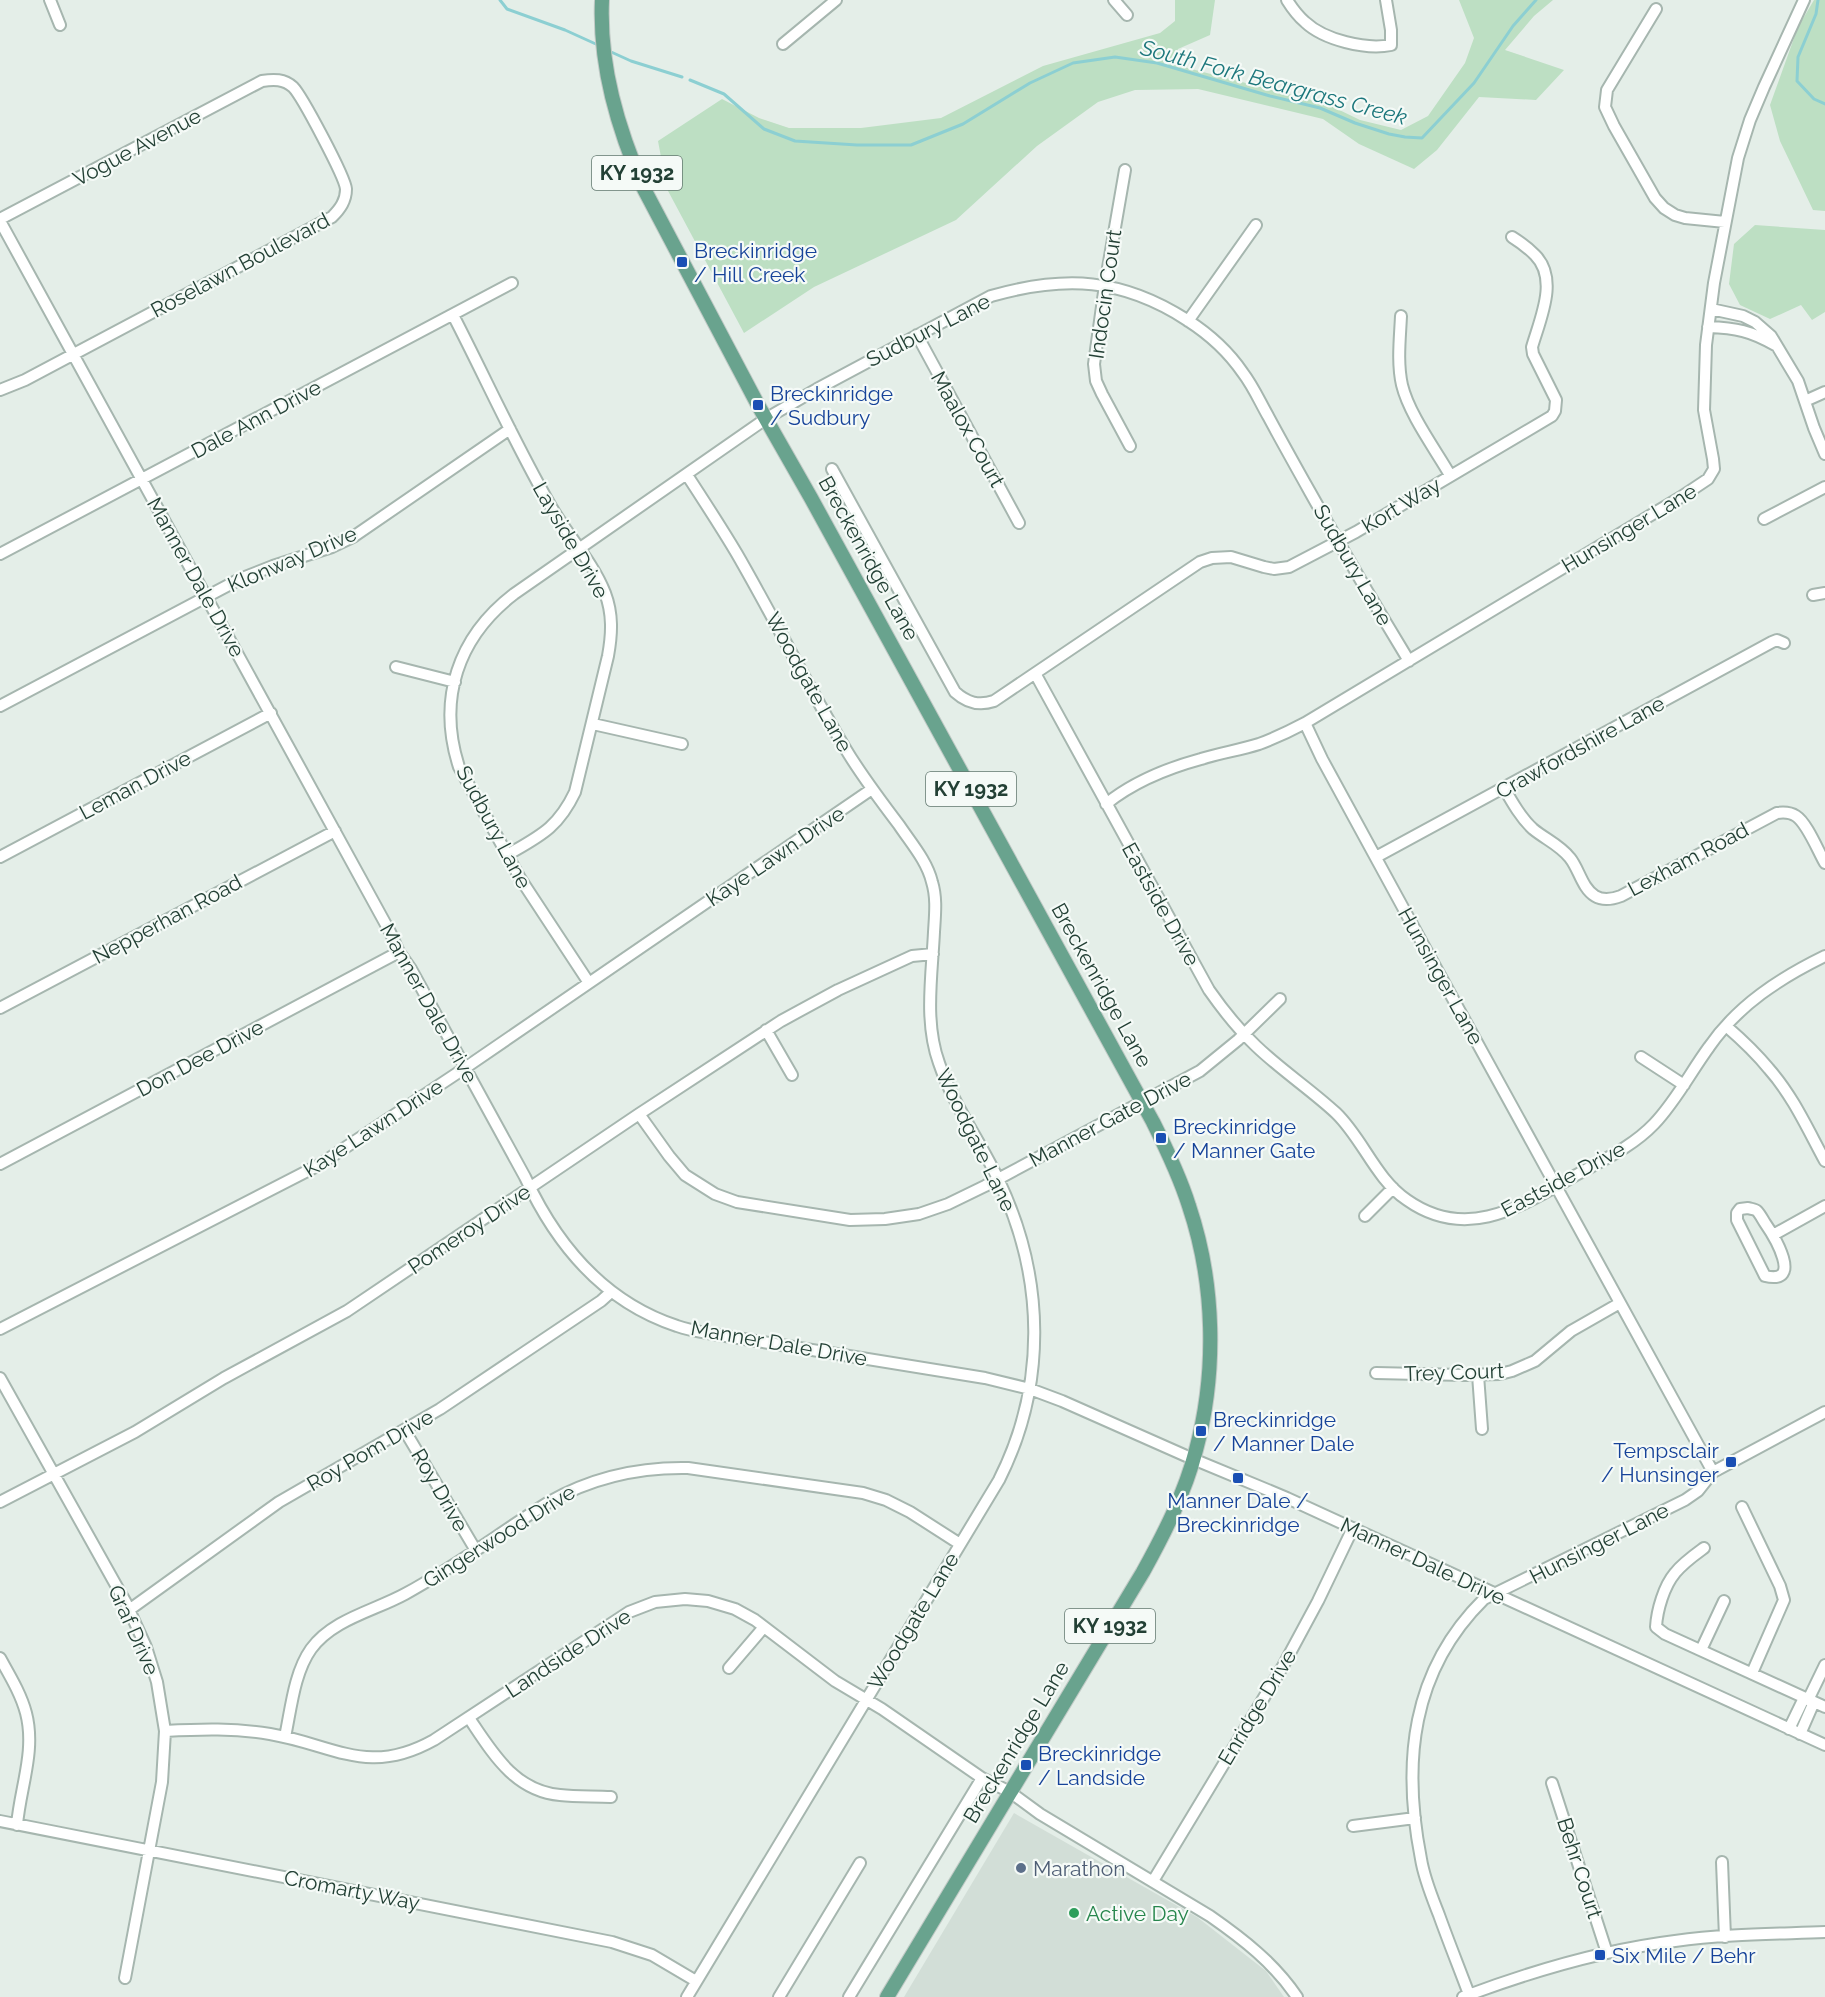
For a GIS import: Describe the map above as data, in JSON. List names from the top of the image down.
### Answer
{
  "streets": {
    "main road": ["KY 1932", "Breckenridge Lane"],
    "street": [
      "Vogue Avenue",
      "Roselawn Boulevard",
      "Indocin Court",
      "Sudbury Lane",
      "Dale Ann Drive",
      "Maalox Court",
      "Kort Way",
      "Hunsinger Lane",
      "Layside Drive",
      "Klonway Drive",
      "Manner Dale Drive",
      "Woodgate Lane",
      "Crawfordshire Lane",
      "Leman Drive",
      "Kaye Lawn Drive",
      "Lexham Road",
      "Eastside Drive",
      "Nepperhan Road",
      "Don Dee Drive",
      "Manner Gate Drive",
      "Pomeroy Drive",
      "Trey Court",
      "Roy Pom Drive",
      "Roy Drive",
      "Gingerwood Drive",
      "Graf Drive",
      "Landside Drive",
      "Enridge Drive",
      "Behr Court",
      "Cromarty Way"
    ]
  },
  "crossings": [
    ["Vogue Avenue", "Roselawn Boulevard"],
    ["Vogue Avenue", "Manner Dale Drive"],
    ["Roselawn Boulevard", "Manner Dale Drive"],
    ["Indocin Court", "Sudbury Lane"],
    ["Sudbury Lane", "Maalox Court"],
    ["Sudbury Lane", "Kort Way"],
    ["Sudbury Lane", "Hunsinger Lane"],
    ["Sudbury Lane", "Layside Drive"],
    ["Sudbury Lane", "Breckenridge Lane"],
    ["Sudbury Lane", "Woodgate Lane"],
    ["Sudbury Lane", "Kaye Lawn Drive"],
    ["Dale Ann Drive", "Layside Drive"],
    ["Dale Ann Drive", "Manner Dale Drive"],
    ["Kort Way", "Eastside Drive"],
    ["Hunsinger Lane", "Manner Dale Drive"],
    ["Hunsinger Lane", "Crawfordshire Lane"],
    ["Hunsinger Lane", "Eastside Drive"],
    ["Hunsinger Lane", "Trey Court"],
    ["Layside Drive", "Klonway Drive"],
    ["Breckenridge Lane", "Manner Dale Drive"],
    ["Breckenridge Lane", "Manner Gate Drive"],
    ["Breckenridge Lane", "Landside Drive"],
    ["Klonway Drive", "Manner Dale Drive"],
    ["Manner Dale Drive", "Woodgate Lane"],
    ["Manner Dale Drive", "Leman Drive"],
    ["Manner Dale Drive", "Kaye Lawn Drive"],
    ["Manner Dale Drive", "Nepperhan Road"],
    ["Manner Dale Drive", "Don Dee Drive"],
    ["Manner Dale Drive", "Pomeroy Drive"],
    ["Manner Dale Drive", "Roy Pom Drive"],
    ["Manner Dale Drive", "Enridge Drive"],
    ["Woodgate Lane", "Kaye Lawn Drive"],
    ["Woodgate Lane", "Manner Gate Drive"],
    ["Woodgate Lane", "Pomeroy Drive"],
    ["Woodgate Lane", "Gingerwood Drive"],
    ["Woodgate Lane", "Landside Drive"],
    ["Woodgate Lane", "Cromarty Way"],
    ["Crawfordshire Lane", "Lexham Road"],
    ["Eastside Drive", "Manner Gate Drive"],
    ["Manner Gate Drive", "Pomeroy Drive"],
    ["Pomeroy Drive", "Graf Drive"],
    ["Roy Pom Drive", "Roy Drive"],
    ["Roy Pom Drive", "Graf Drive"],
    ["Roy Drive", "Gingerwood Drive"],
    ["Gingerwood Drive", "Landside Drive"],
    ["Graf Drive", "Landside Drive"],
    ["Graf Drive", "Cromarty Way"],
    ["Landside Drive", "Enridge Drive"]
  ],
  "water": ["South Fork Beargrass Creek"],
  "places": {
    "transit": [
      "Breckinridge / Hill Creek",
      "Breckinridge / Sudbury",
      "Breckinridge / Manner Gate",
      "Breckinridge / Manner Dale",
      "Tempsclair / Hunsinger",
      "Manner Dale / Breckinridge",
      "Breckinridge / Landside",
      "Six Mile / Behr"
    ],
    "other": ["Marathon", "Active Day"]
  }
}
